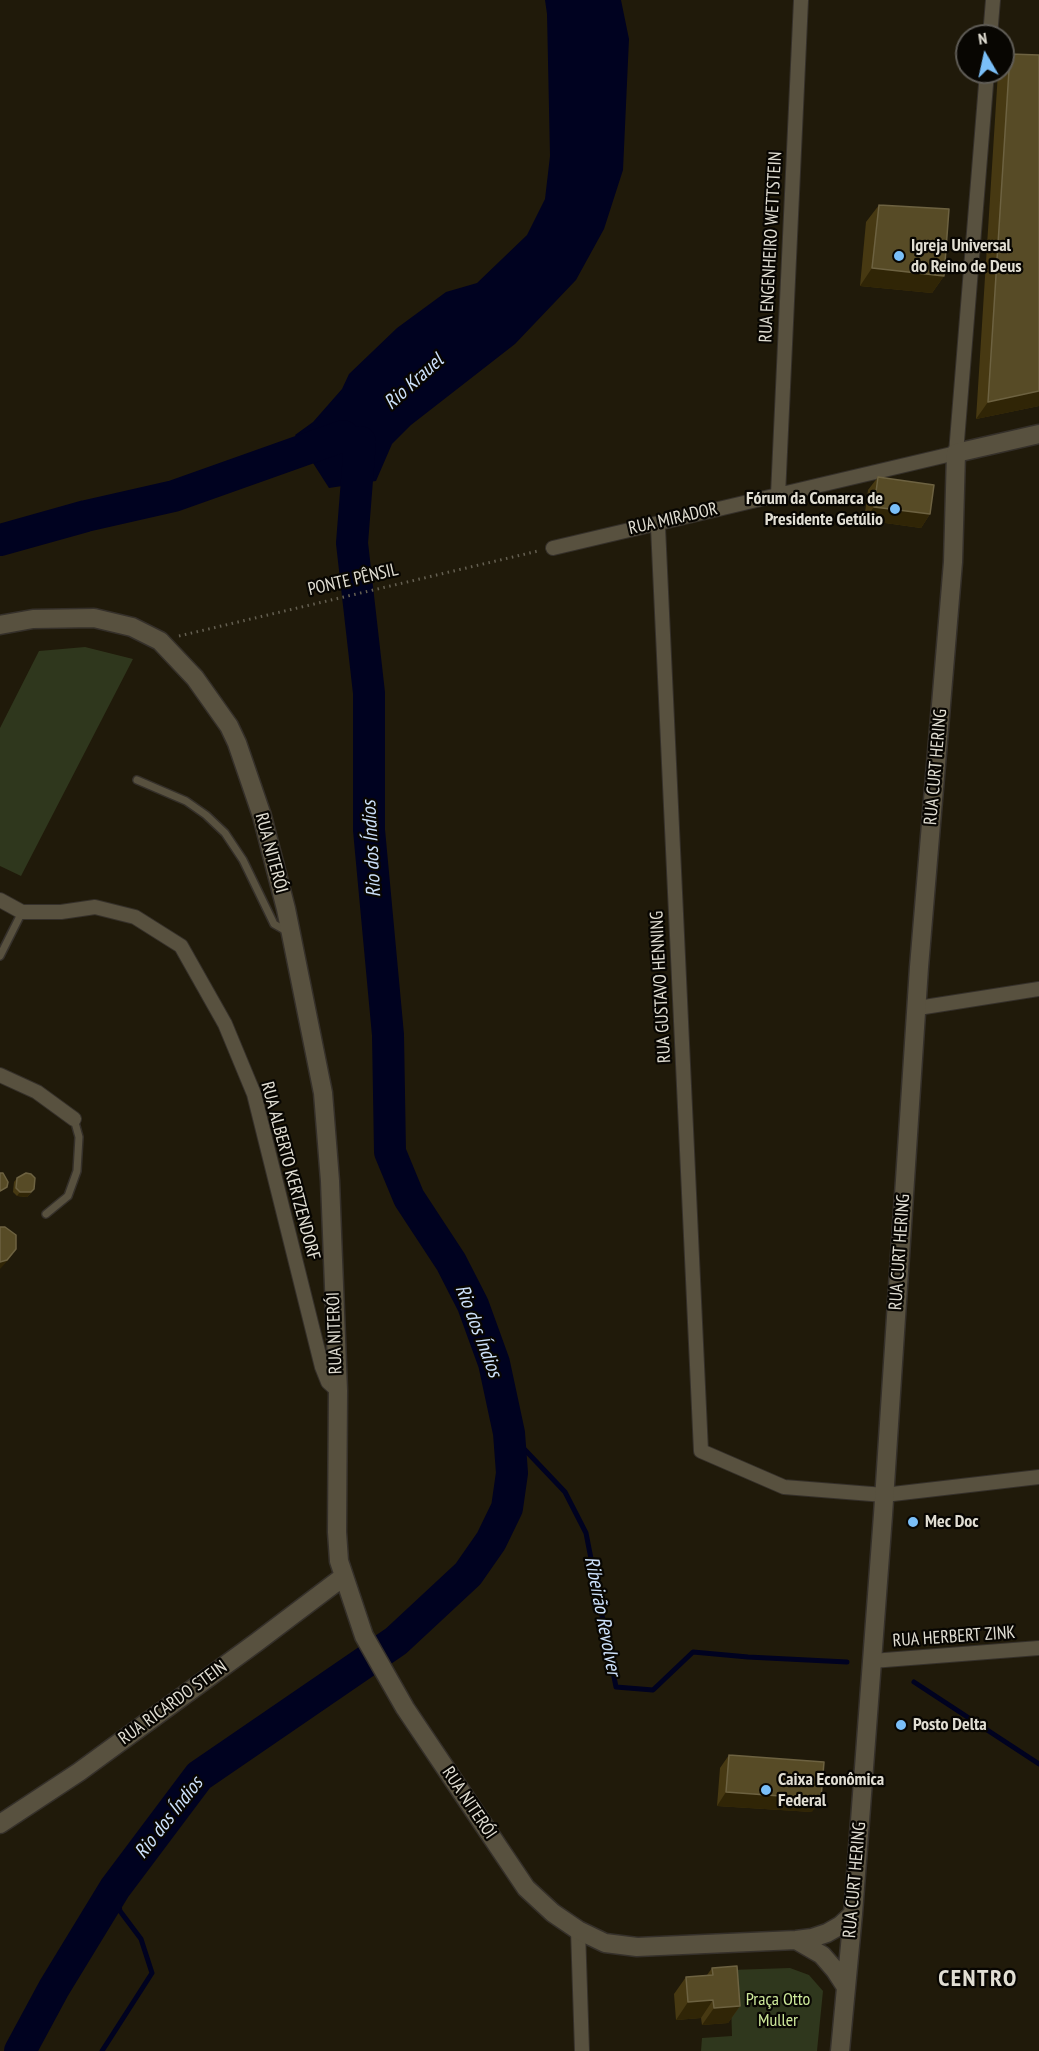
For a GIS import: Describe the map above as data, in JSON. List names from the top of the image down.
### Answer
{
  "streets": {
    "main road": [
      "RUA MIRADOR",
      "RUA CURT HERING",
      "RUA NITERÓI",
      "RUA RICARDO STEIN"
    ],
    "street": [
      "RUA ENGENHEIRO WETTSTEIN",
      "RUA GUSTAVO HENNING",
      "RUA ALBERTO KERTZENDORF",
      "RUA HERBERT ZINK"
    ],
    "path": ["PONTE PÊNSIL"]
  },
  "crossings": [
    ["RUA ENGENHEIRO WETTSTEIN", "RUA MIRADOR"],
    ["RUA MIRADOR", "PONTE PÊNSIL"],
    ["RUA MIRADOR", "RUA CURT HERING"],
    ["RUA MIRADOR", "RUA GUSTAVO HENNING"],
    ["PONTE PÊNSIL", "RUA NITERÓI"],
    ["RUA CURT HERING", "RUA NITERÓI"],
    ["RUA CURT HERING", "RUA GUSTAVO HENNING"],
    ["RUA CURT HERING", "RUA HERBERT ZINK"],
    ["RUA NITERÓI", "RUA ALBERTO KERTZENDORF"],
    ["RUA NITERÓI", "RUA RICARDO STEIN"]
  ],
  "districts": ["CENTRO"],
  "water": ["Rio Krauel", "Rio dos Índios", "Ribeirão Revolver"],
  "parks": ["Praça Otto Muller"],
  "places": [
    "Igreja Universal do Reino de Deus",
    "Fórum da Comarca de Presidente Getúlio",
    "Mec Doc",
    "Posto Delta",
    "Caixa Econômica Federal"
  ],
  "north": "top"
}
